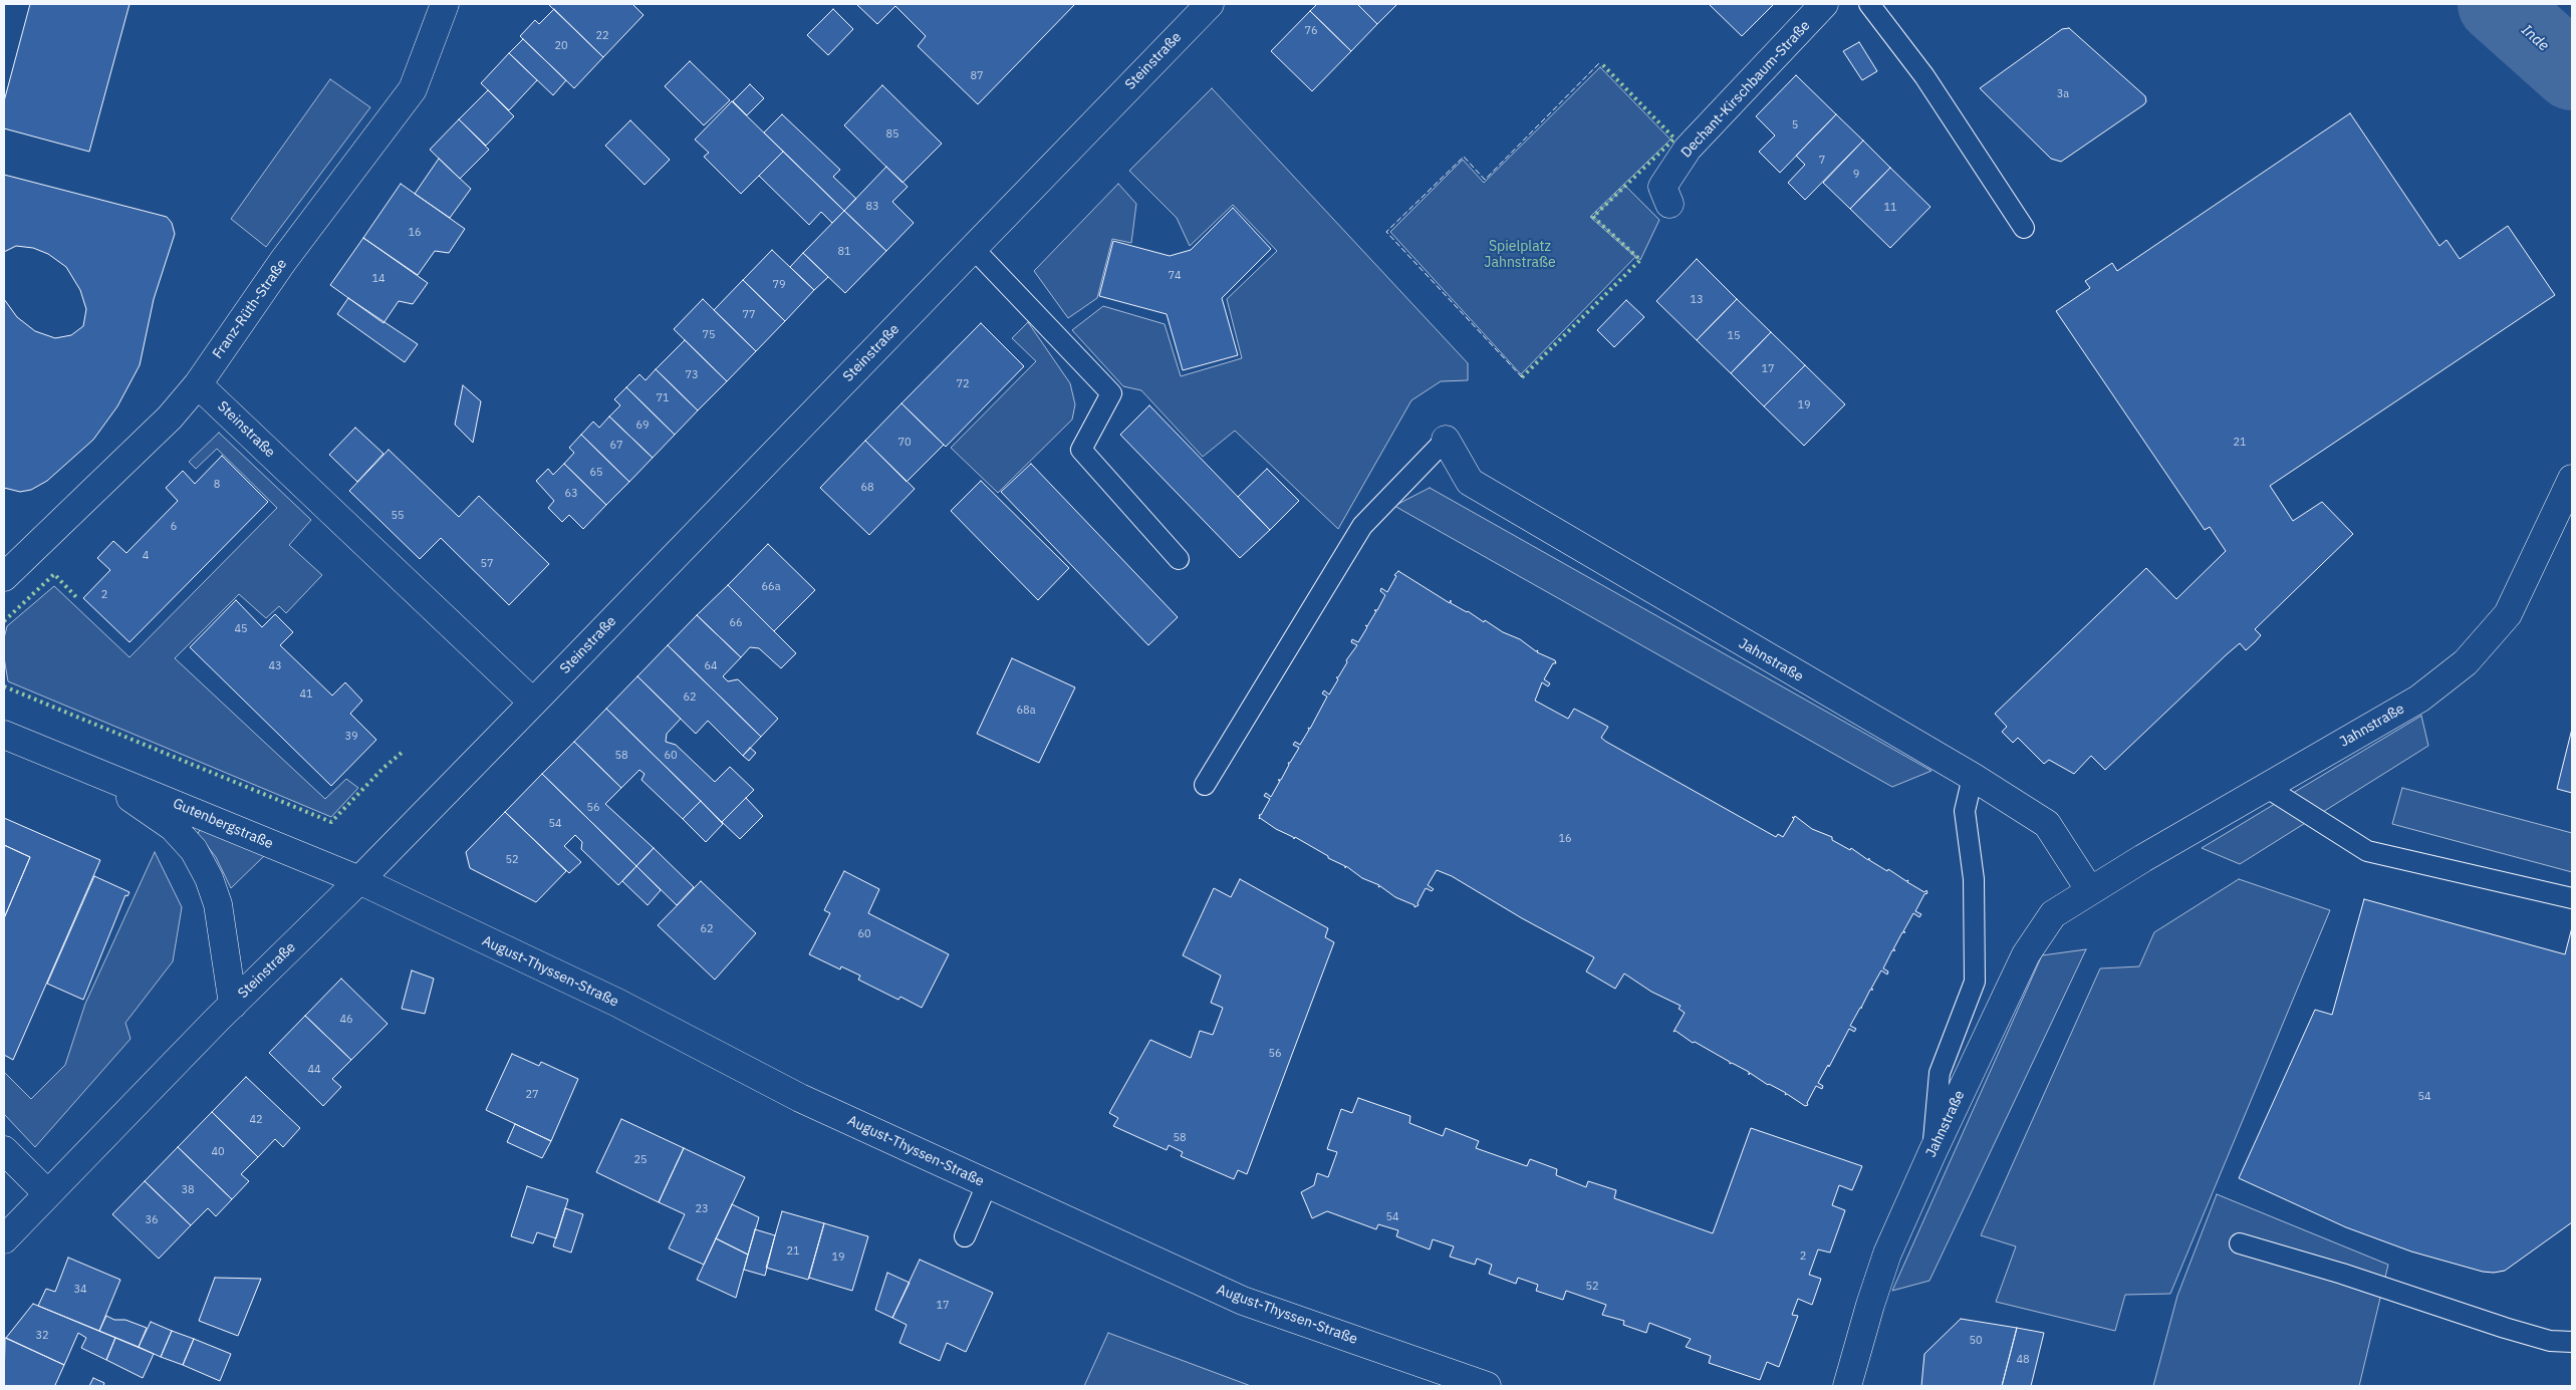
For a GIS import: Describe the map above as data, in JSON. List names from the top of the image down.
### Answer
{
  "streets": {
    "street": [
      "Steinstraße",
      "Dechant-Kirschbaum-Straße",
      "Franz-Rüth-Straße",
      "Jahnstraße",
      "Gutenbergstraße",
      "August-Thyssen-Straße"
    ]
  },
  "crossings": [
    ["Steinstraße", "Franz-Rüth-Straße"],
    ["Steinstraße", "Gutenbergstraße"],
    ["Steinstraße", "August-Thyssen-Straße"],
    ["Gutenbergstraße", "August-Thyssen-Straße"]
  ],
  "water": ["Inde"],
  "parks": ["Spielplatz Jahnstraße"],
  "house_numbers": [
    "76",
    "22",
    "20",
    "87",
    "3a",
    "5",
    "85",
    "7",
    "9",
    "83",
    "11",
    "16",
    "81",
    "74",
    "14",
    "79",
    "13",
    "77",
    "75",
    "15",
    "17",
    "73",
    "72",
    "71",
    "19",
    "69",
    "70",
    "21",
    "67",
    "65",
    "8",
    "68",
    "63",
    "55",
    "6",
    "4",
    "57",
    "66a",
    "2",
    "66",
    "45",
    "43",
    "64",
    "41",
    "62",
    "68a",
    "39",
    "58",
    "60",
    "56",
    "54",
    "16",
    "52",
    "62",
    "60",
    "46",
    "56",
    "44",
    "27",
    "54",
    "42",
    "58",
    "40",
    "25",
    "38",
    "23",
    "54",
    "36",
    "21",
    "2",
    "19",
    "52",
    "34",
    "17",
    "32",
    "50",
    "48"
  ]
}
